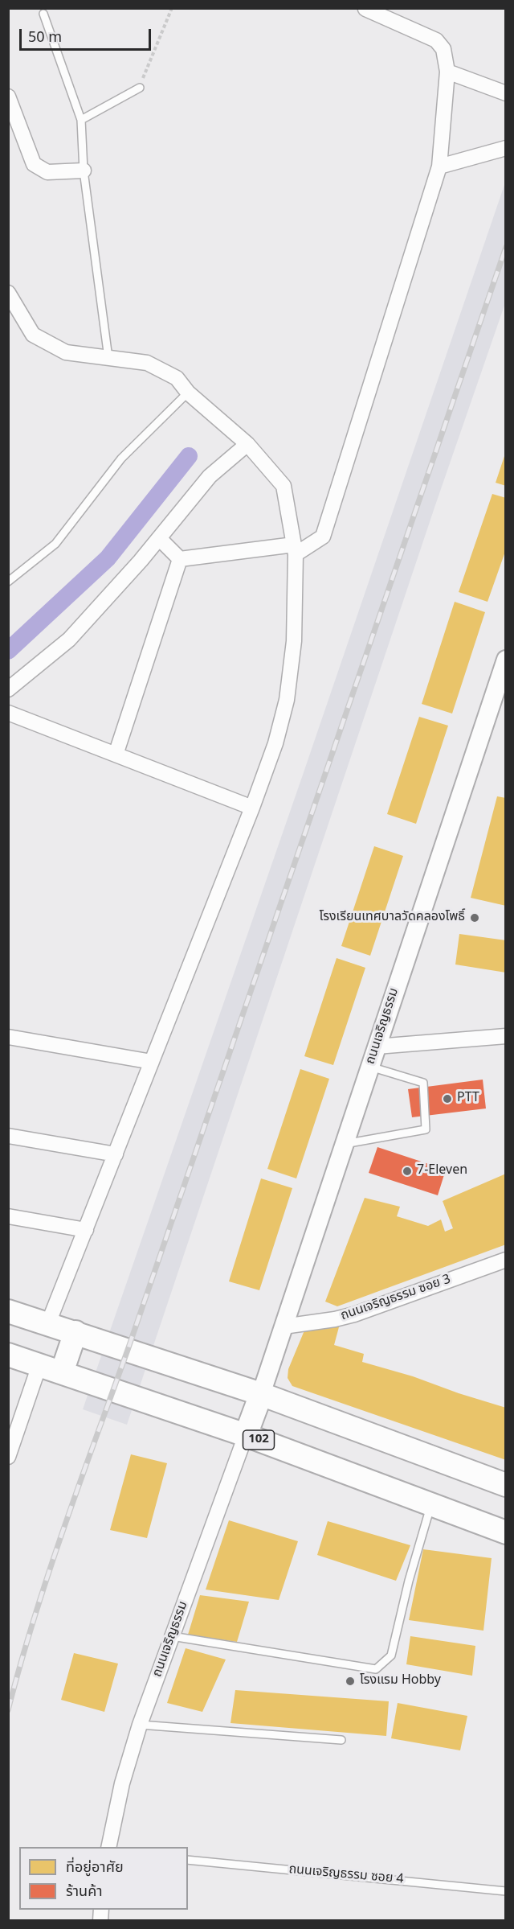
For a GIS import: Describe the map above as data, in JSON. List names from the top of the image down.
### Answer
{
  "streets": {
    "main road": ["102"],
    "street": ["ถนนเจริญธรรม", "ถนนเจริญธรรม ซอย 3"],
    "lane": ["ถนนเจริญธรรม ซอย 4"]
  },
  "crossings": [
    ["ถนนเจริญธรรม", "ถนนเจริญธรรม ซอย 3"],
    ["ถนนเจริญธรรม", "102"]
  ],
  "places": [
    "โรงเรียนเทศบาลวัดคลองโพธิ์",
    "PTT",
    "7-Eleven",
    "โรงแรม Hobby"
  ],
  "legend": ["ที่อยู่อาศัย", "ร้านค้า"],
  "scale_bar": "50 m"
}
